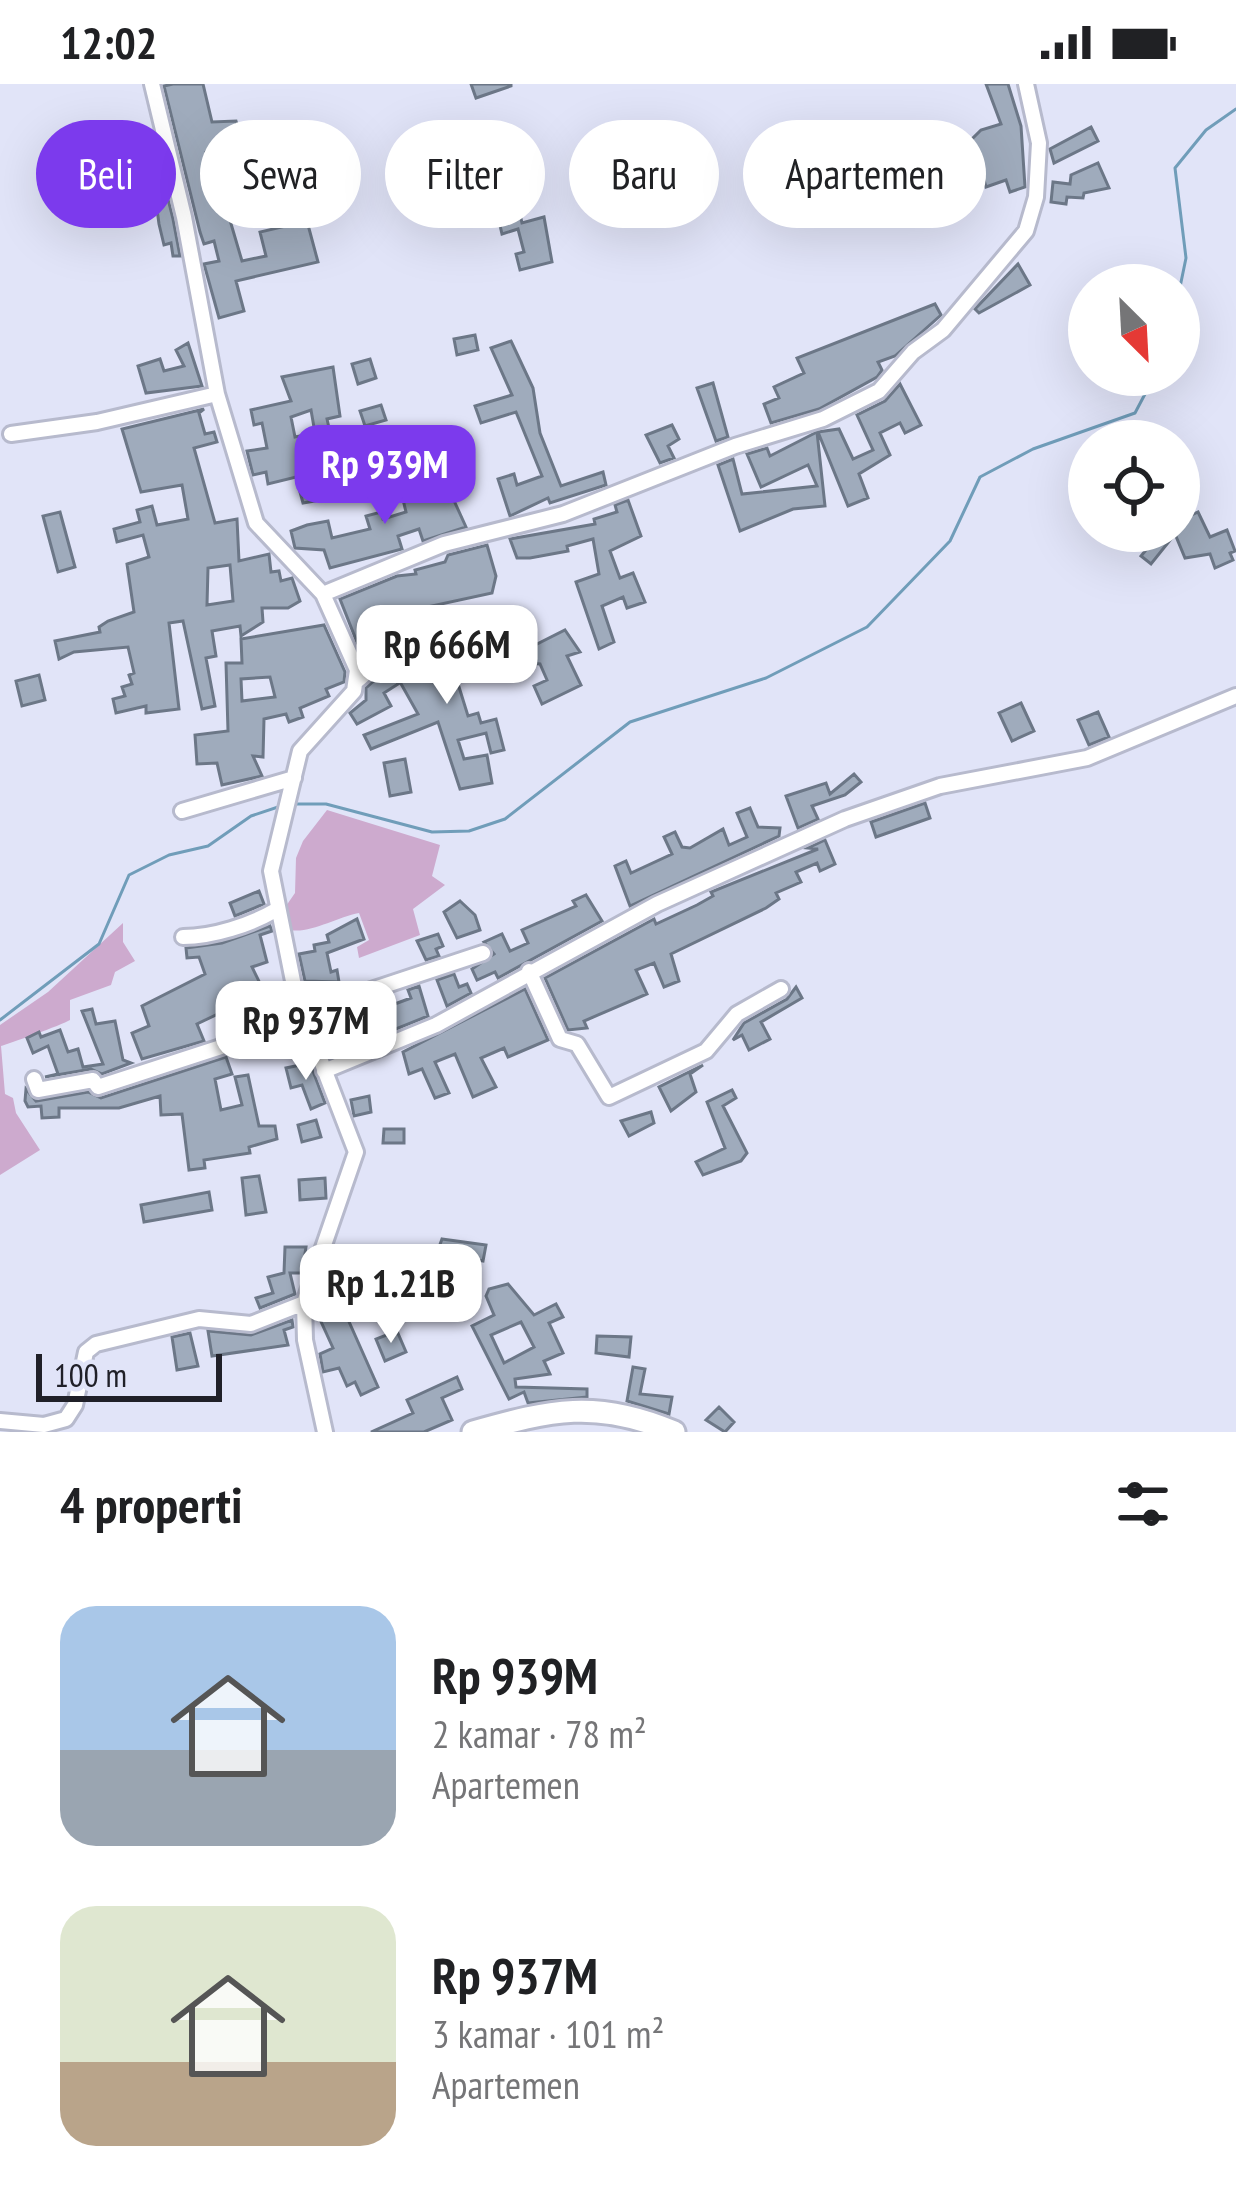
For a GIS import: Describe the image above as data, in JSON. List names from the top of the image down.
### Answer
{
  "scale_bar": "100 m",
  "north": "bottom right",
  "page": {
    "status": "12:02",
    "chip": [
      "Beli",
      "Sewa",
      "Filter",
      "Baru",
      "Apartemen"
    ],
    "price": [
      "Rp 939M",
      "Rp 666M",
      "Rp 937M",
      "Rp 1.21B"
    ],
    "scale": "100 m",
    "heading": "4 properti",
    "list": [
      {
        "name": "Rp 939M",
        "note": "2 kamar · 78 m² · Apartemen"
      },
      {
        "name": "Rp 937M",
        "note": "3 kamar · 101 m² · Apartemen"
      }
    ]
  }
}
